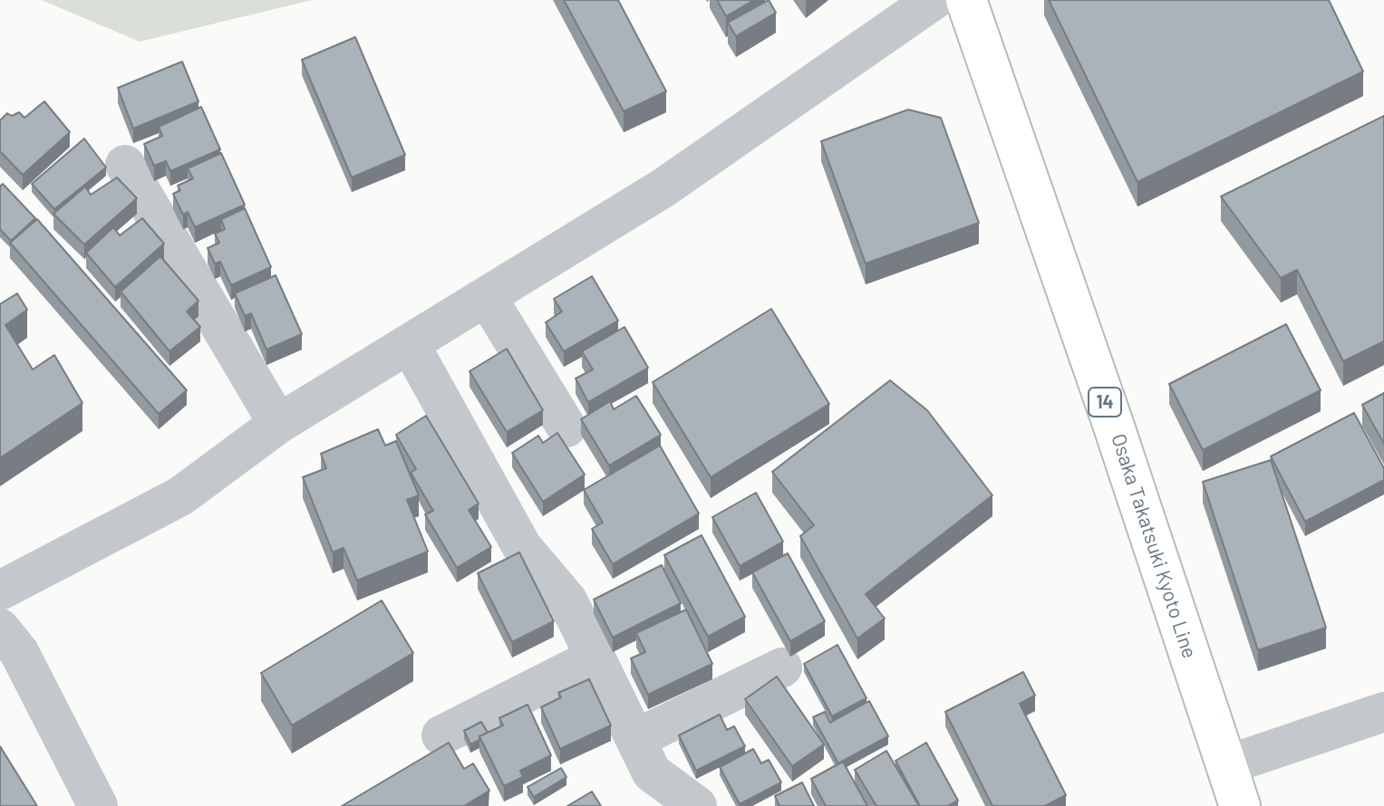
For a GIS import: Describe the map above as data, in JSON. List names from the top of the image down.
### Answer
{
  "streets": {
    "main road": ["14", "Osaka Takatsuki Kyoto Line"]
  }
}
